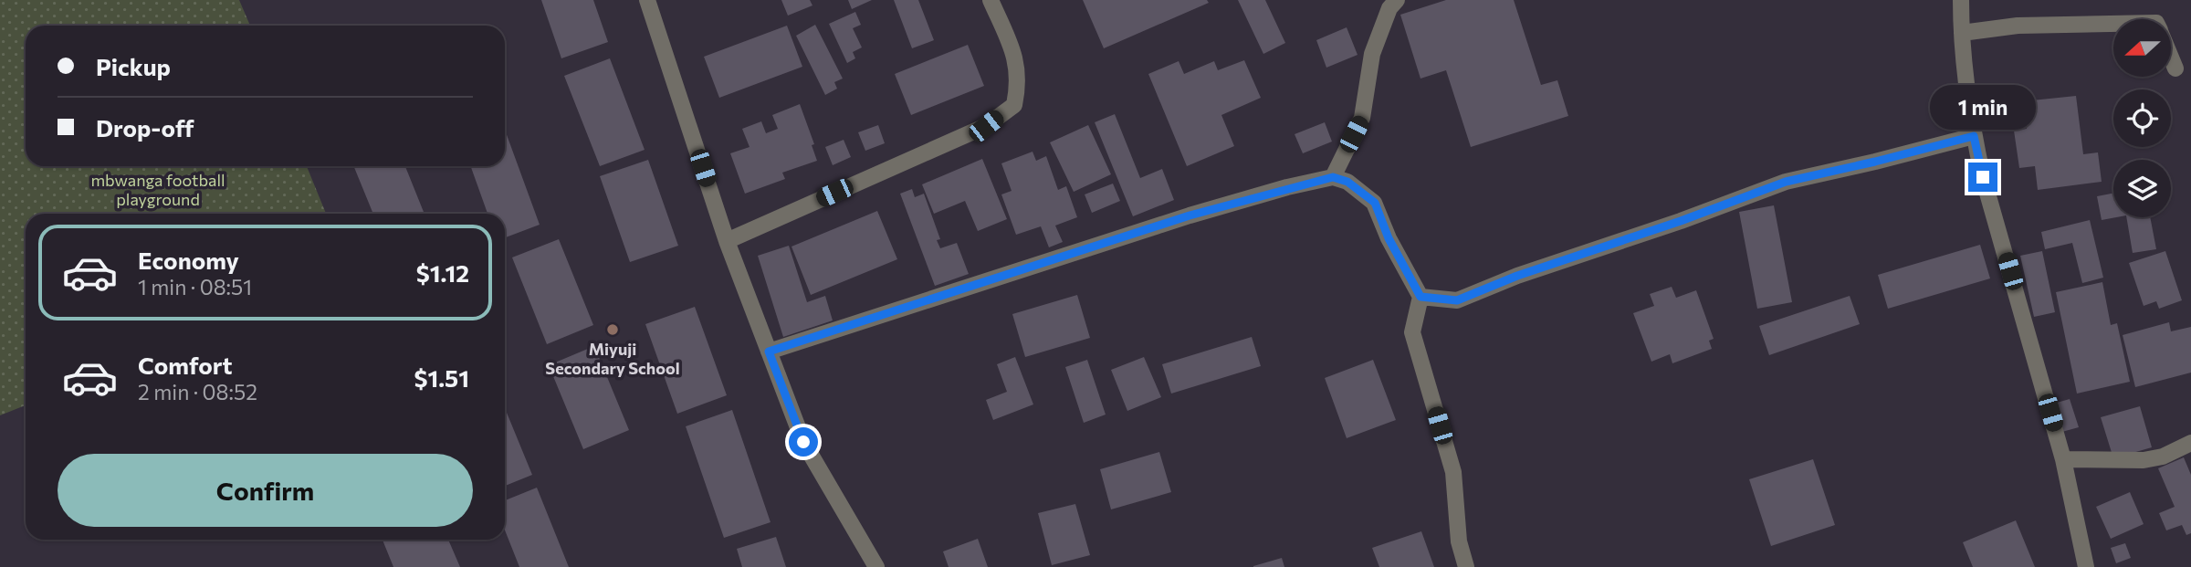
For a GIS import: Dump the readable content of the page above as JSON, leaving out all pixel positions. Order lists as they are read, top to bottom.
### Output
{
  "parks": ["mbwanga football playground"],
  "places": ["Miyuji Secondary School"],
  "north": "left",
  "page": {
    "banner": ["Pickup", "Drop-off"],
    "bubble": "1 min",
    "list": [
      {
        "name": "Economy",
        "note": "1 min · 08:51",
        "value": "$1.12"
      },
      {
        "name": "Comfort",
        "note": "2 min · 08:52",
        "value": "$1.51"
      }
    ],
    "buttons": "Confirm"
  }
}
